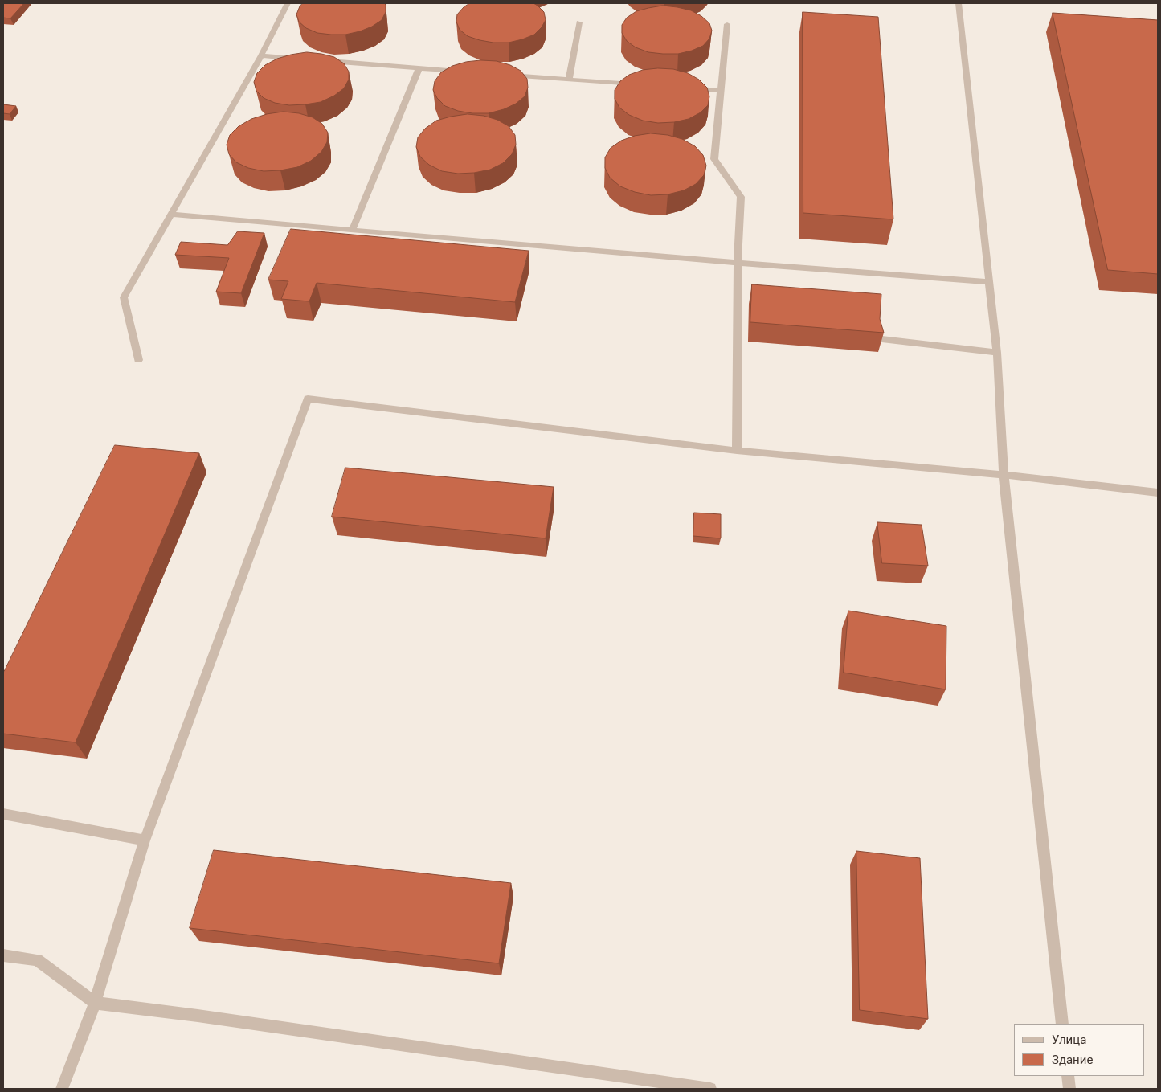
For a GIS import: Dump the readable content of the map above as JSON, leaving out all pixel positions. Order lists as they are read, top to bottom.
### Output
{
  "legend": ["Улица", "Здание"]
}
